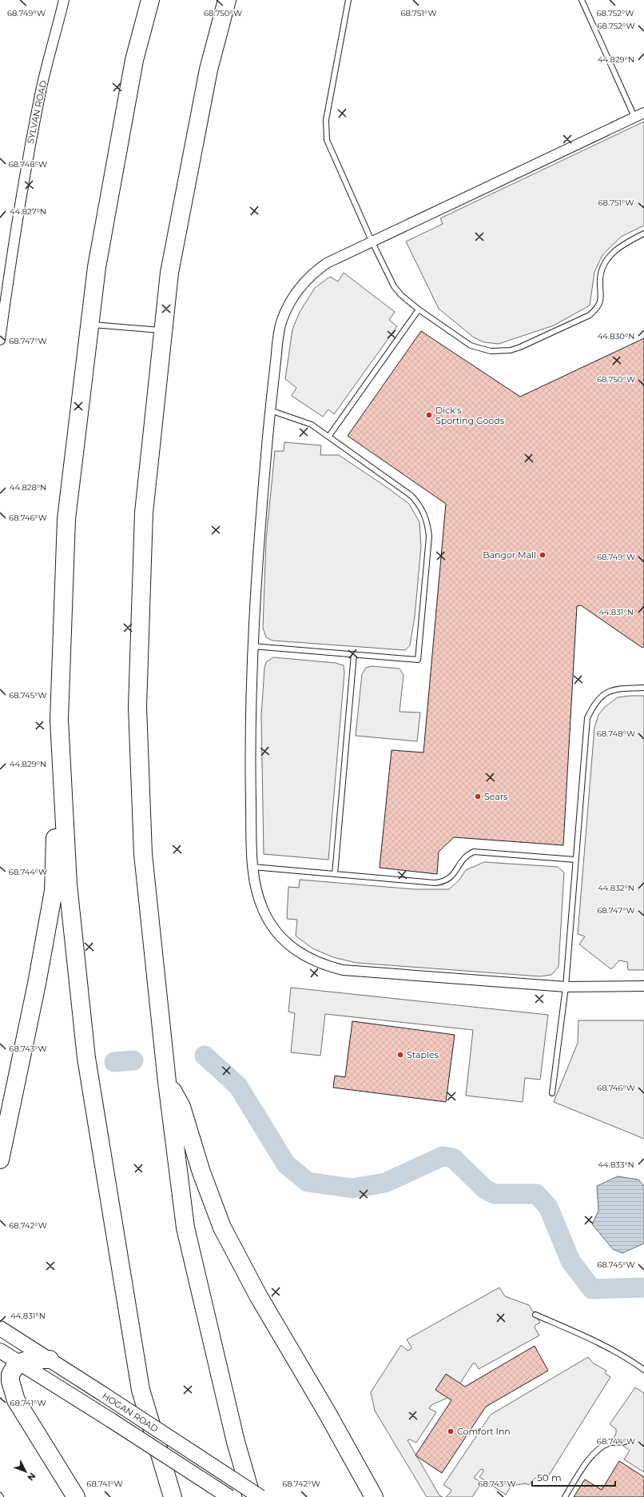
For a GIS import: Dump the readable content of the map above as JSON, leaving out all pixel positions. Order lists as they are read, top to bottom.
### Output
{
  "streets": {
    "main road": ["HOGAN ROAD"],
    "street": ["SYLVAN ROAD"]
  },
  "places": [
    "Dick's Sporting Goods",
    "Bangor Mall",
    "Sears",
    "Staples",
    "Comfort Inn"
  ],
  "scale_bar": "50 m",
  "north": "bottom right",
  "coordinates": [
    "68.749°W",
    "68.750°W",
    "68.751°W",
    "68.752°W",
    "44.829°N",
    "68.748°W",
    "44.827°N",
    "44.830°N",
    "68.747°W",
    "44.828°N",
    "68.746°W",
    "44.831°N",
    "68.745°W",
    "68.744°W",
    "44.832°N",
    "68.743°W",
    "44.833°N",
    "68.742°W",
    "68.741°W"
  ]
}
